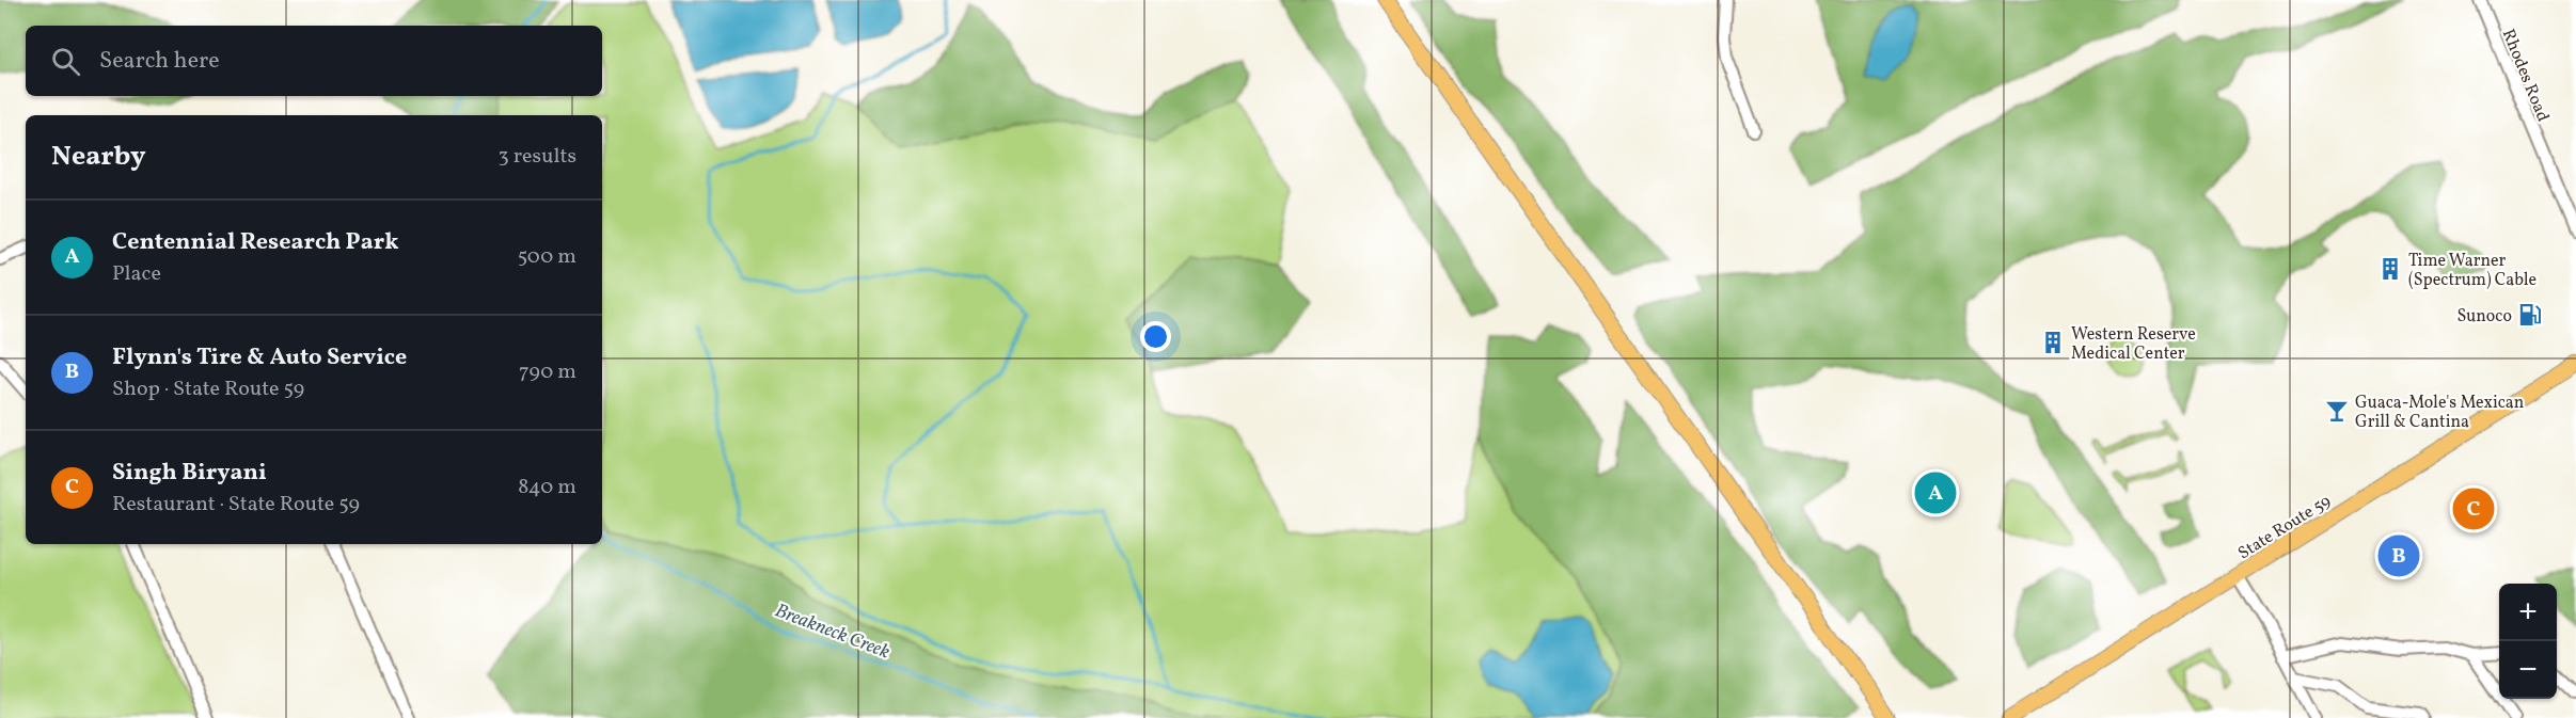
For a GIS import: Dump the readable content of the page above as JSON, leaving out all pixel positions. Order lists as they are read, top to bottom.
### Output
{
  "streets": {
    "main road": ["State Route 59"],
    "street": ["Rhodes Road"]
  },
  "water": ["Breakneck Creek"],
  "places": {
    "building": ["Time Warner (Spectrum) Cable", "Western Reserve Medical Center"],
    "fuel station": ["Sunoco"],
    "bar": ["Guaca-Mole's Mexican Grill & Cantina"]
  },
  "page": {
    "search": "Search here",
    "heading": ["Nearby", "3 results"],
    "list": [
      {
        "mark": "A",
        "name": "Centennial Research Park",
        "note": "Place",
        "value": "500 m"
      },
      {
        "mark": "B",
        "name": "Flynn's Tire & Auto Service",
        "note": "Shop · State Route 59",
        "value": "790 m"
      },
      {
        "mark": "C",
        "name": "Singh Biryani",
        "note": "Restaurant · State Route 59",
        "value": "840 m"
      }
    ],
    "pins": ["A", "C", "B"],
    "map_buttons": ["+", "−"]
  }
}
